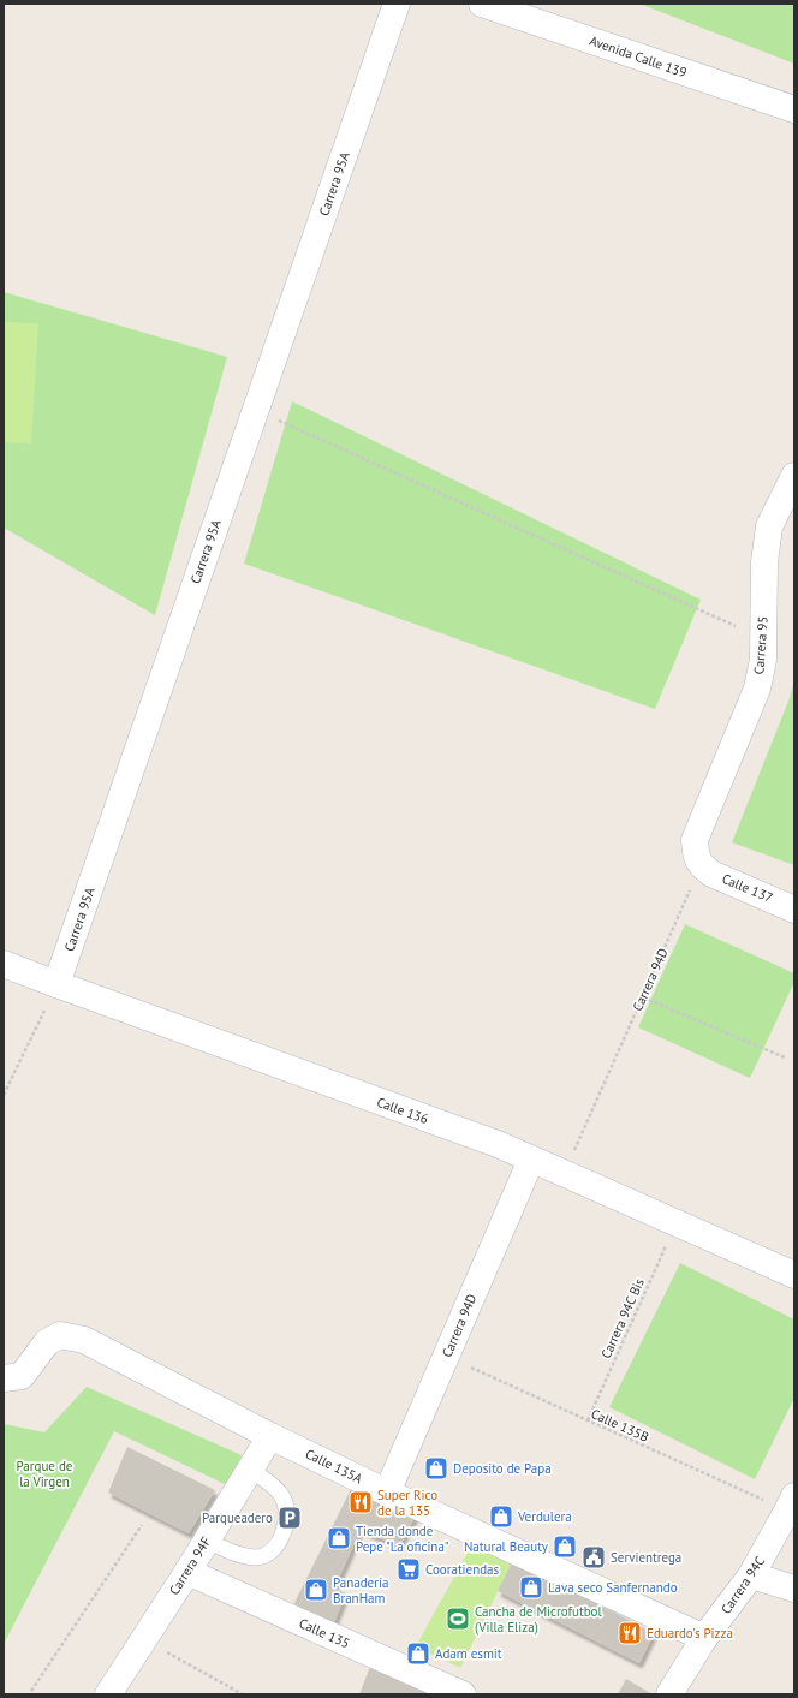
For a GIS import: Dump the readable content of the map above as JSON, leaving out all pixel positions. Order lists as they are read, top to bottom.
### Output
{
  "streets": {
    "street": [
      "Avenida Calle 139",
      "Carrera 95A",
      "Carrera 95",
      "Calle 137",
      "Carrera 94D",
      "Calle 136",
      "Calle 135A",
      "Carrera 94F",
      "Carrera 94C",
      "Calle 135"
    ],
    "path": ["Carrera 94C Bis", "Calle 135B"]
  },
  "crossings": [
    ["Carrera 95A", "Calle 136"],
    ["Carrera 95", "Calle 137"],
    ["Carrera 95", "Carrera 94D"],
    ["Calle 137", "Carrera 94D"],
    ["Carrera 94D", "Calle 136"],
    ["Carrera 94D", "Calle 135B"],
    ["Carrera 94D", "Calle 135A"],
    ["Calle 136", "Carrera 94C Bis"],
    ["Carrera 94C Bis", "Calle 135B"],
    ["Calle 135B", "Carrera 94C"],
    ["Calle 135A", "Carrera 94F"],
    ["Calle 135A", "Carrera 94C"],
    ["Carrera 94F", "Calle 135"]
  ],
  "parks": ["Parque de la Virgen"],
  "places": {
    "shop": [
      "Deposito de Papa",
      "Verdulera",
      "Tienda donde Pepe \"La oficina\"",
      "Natural Beauty",
      "Lava seco Sanfernando",
      "Panadería BranHam",
      "Adam esmit"
    ],
    "restaurant": ["Super Rico de la 135", "Eduardo's Pizza"],
    "parking": ["Parqueadero"],
    "public building": ["Servientrega"],
    "supermarket": ["Cooratiendas"],
    "sports": ["Cancha de Microfutbol (Villa Eliza)"]
  }
}
